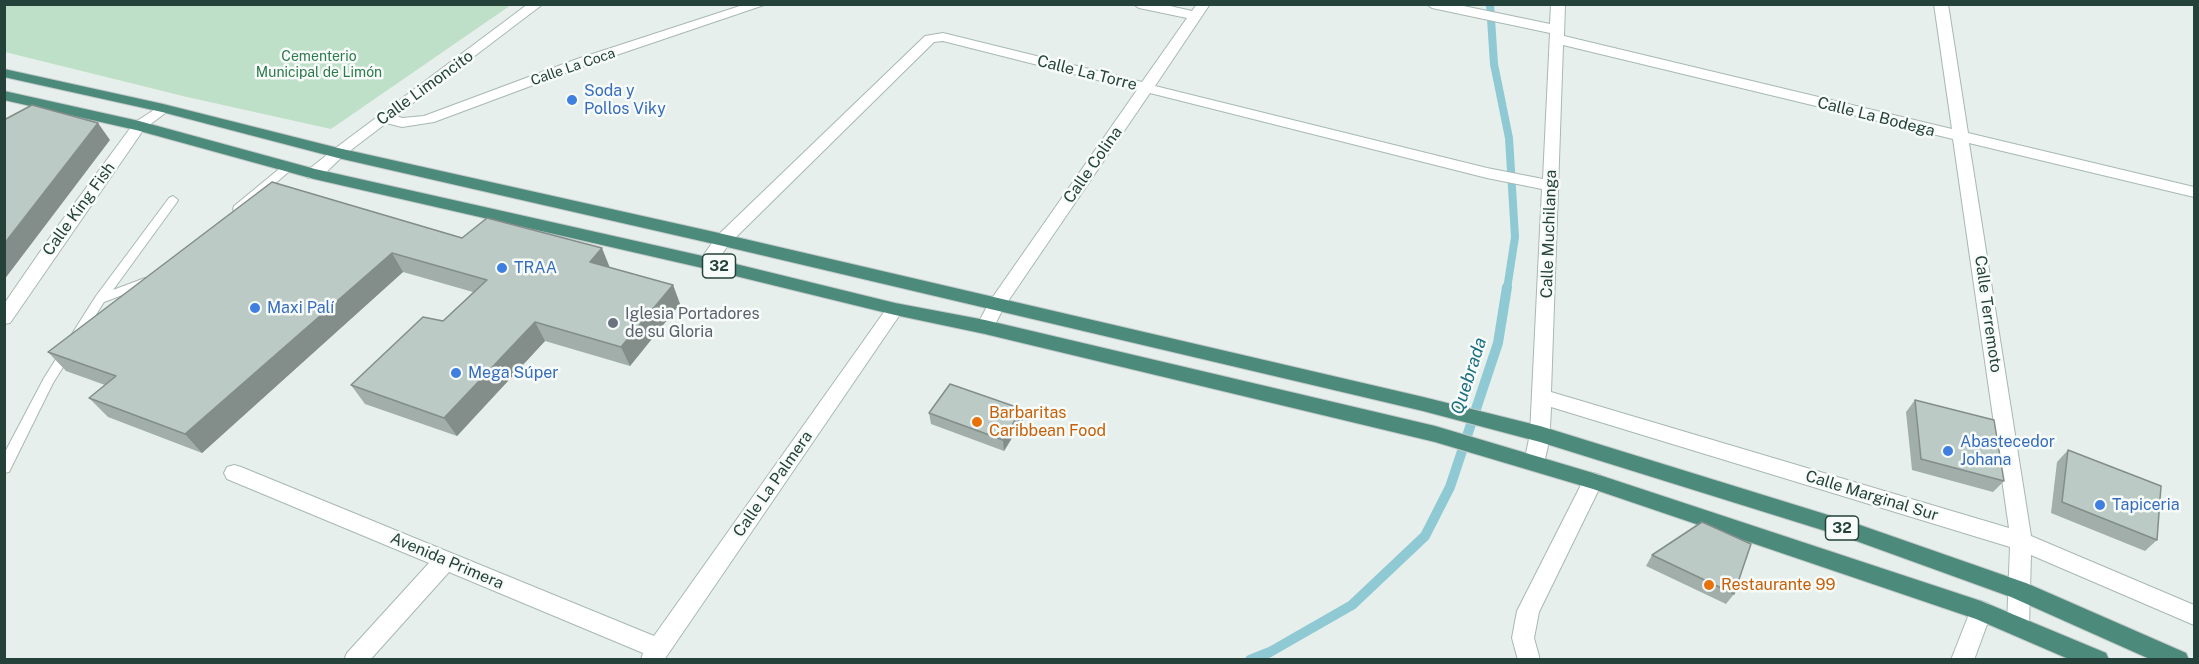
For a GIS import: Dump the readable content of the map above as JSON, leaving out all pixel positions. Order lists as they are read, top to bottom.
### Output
{
  "streets": {
    "highway": ["32"],
    "street": [
      "Calle La Coca",
      "Calle La Torre",
      "Calle Limoncito",
      "Calle La Bodega",
      "Calle Colina",
      "Calle King Fish",
      "Calle Muchilanga",
      "Calle Terremoto",
      "Calle La Palmera",
      "Calle Marginal Sur",
      "Avenida Primera"
    ]
  },
  "crossings": [
    ["Calle La Coca", "Calle Limoncito"],
    ["Calle La Torre", "Calle Colina"],
    ["Calle La Torre", "Calle Muchilanga"],
    ["Calle La Torre", "32"],
    ["Calle Limoncito", "32"],
    ["Calle La Bodega", "Calle Muchilanga"],
    ["Calle La Bodega", "Calle Terremoto"],
    ["Calle Colina", "32"],
    ["Calle King Fish", "32"],
    ["Calle Muchilanga", "32"],
    ["Calle Muchilanga", "Calle Marginal Sur"],
    ["32", "Calle Terremoto"],
    ["32", "Calle La Palmera"],
    ["Calle Terremoto", "Calle Marginal Sur"],
    ["Calle La Palmera", "Avenida Primera"]
  ],
  "water": ["Quebrada"],
  "parks": ["Cementerio Municipal de Limón"],
  "places": [
    "Soda y Pollos Viky",
    "TRAA",
    "Maxi Palí",
    "Iglesia Portadores de su Gloria",
    "Mega Súper",
    "Barbaritas Caribbean Food",
    "Abastecedor Johana",
    "Tapiceria",
    "Restaurante 99"
  ]
}
